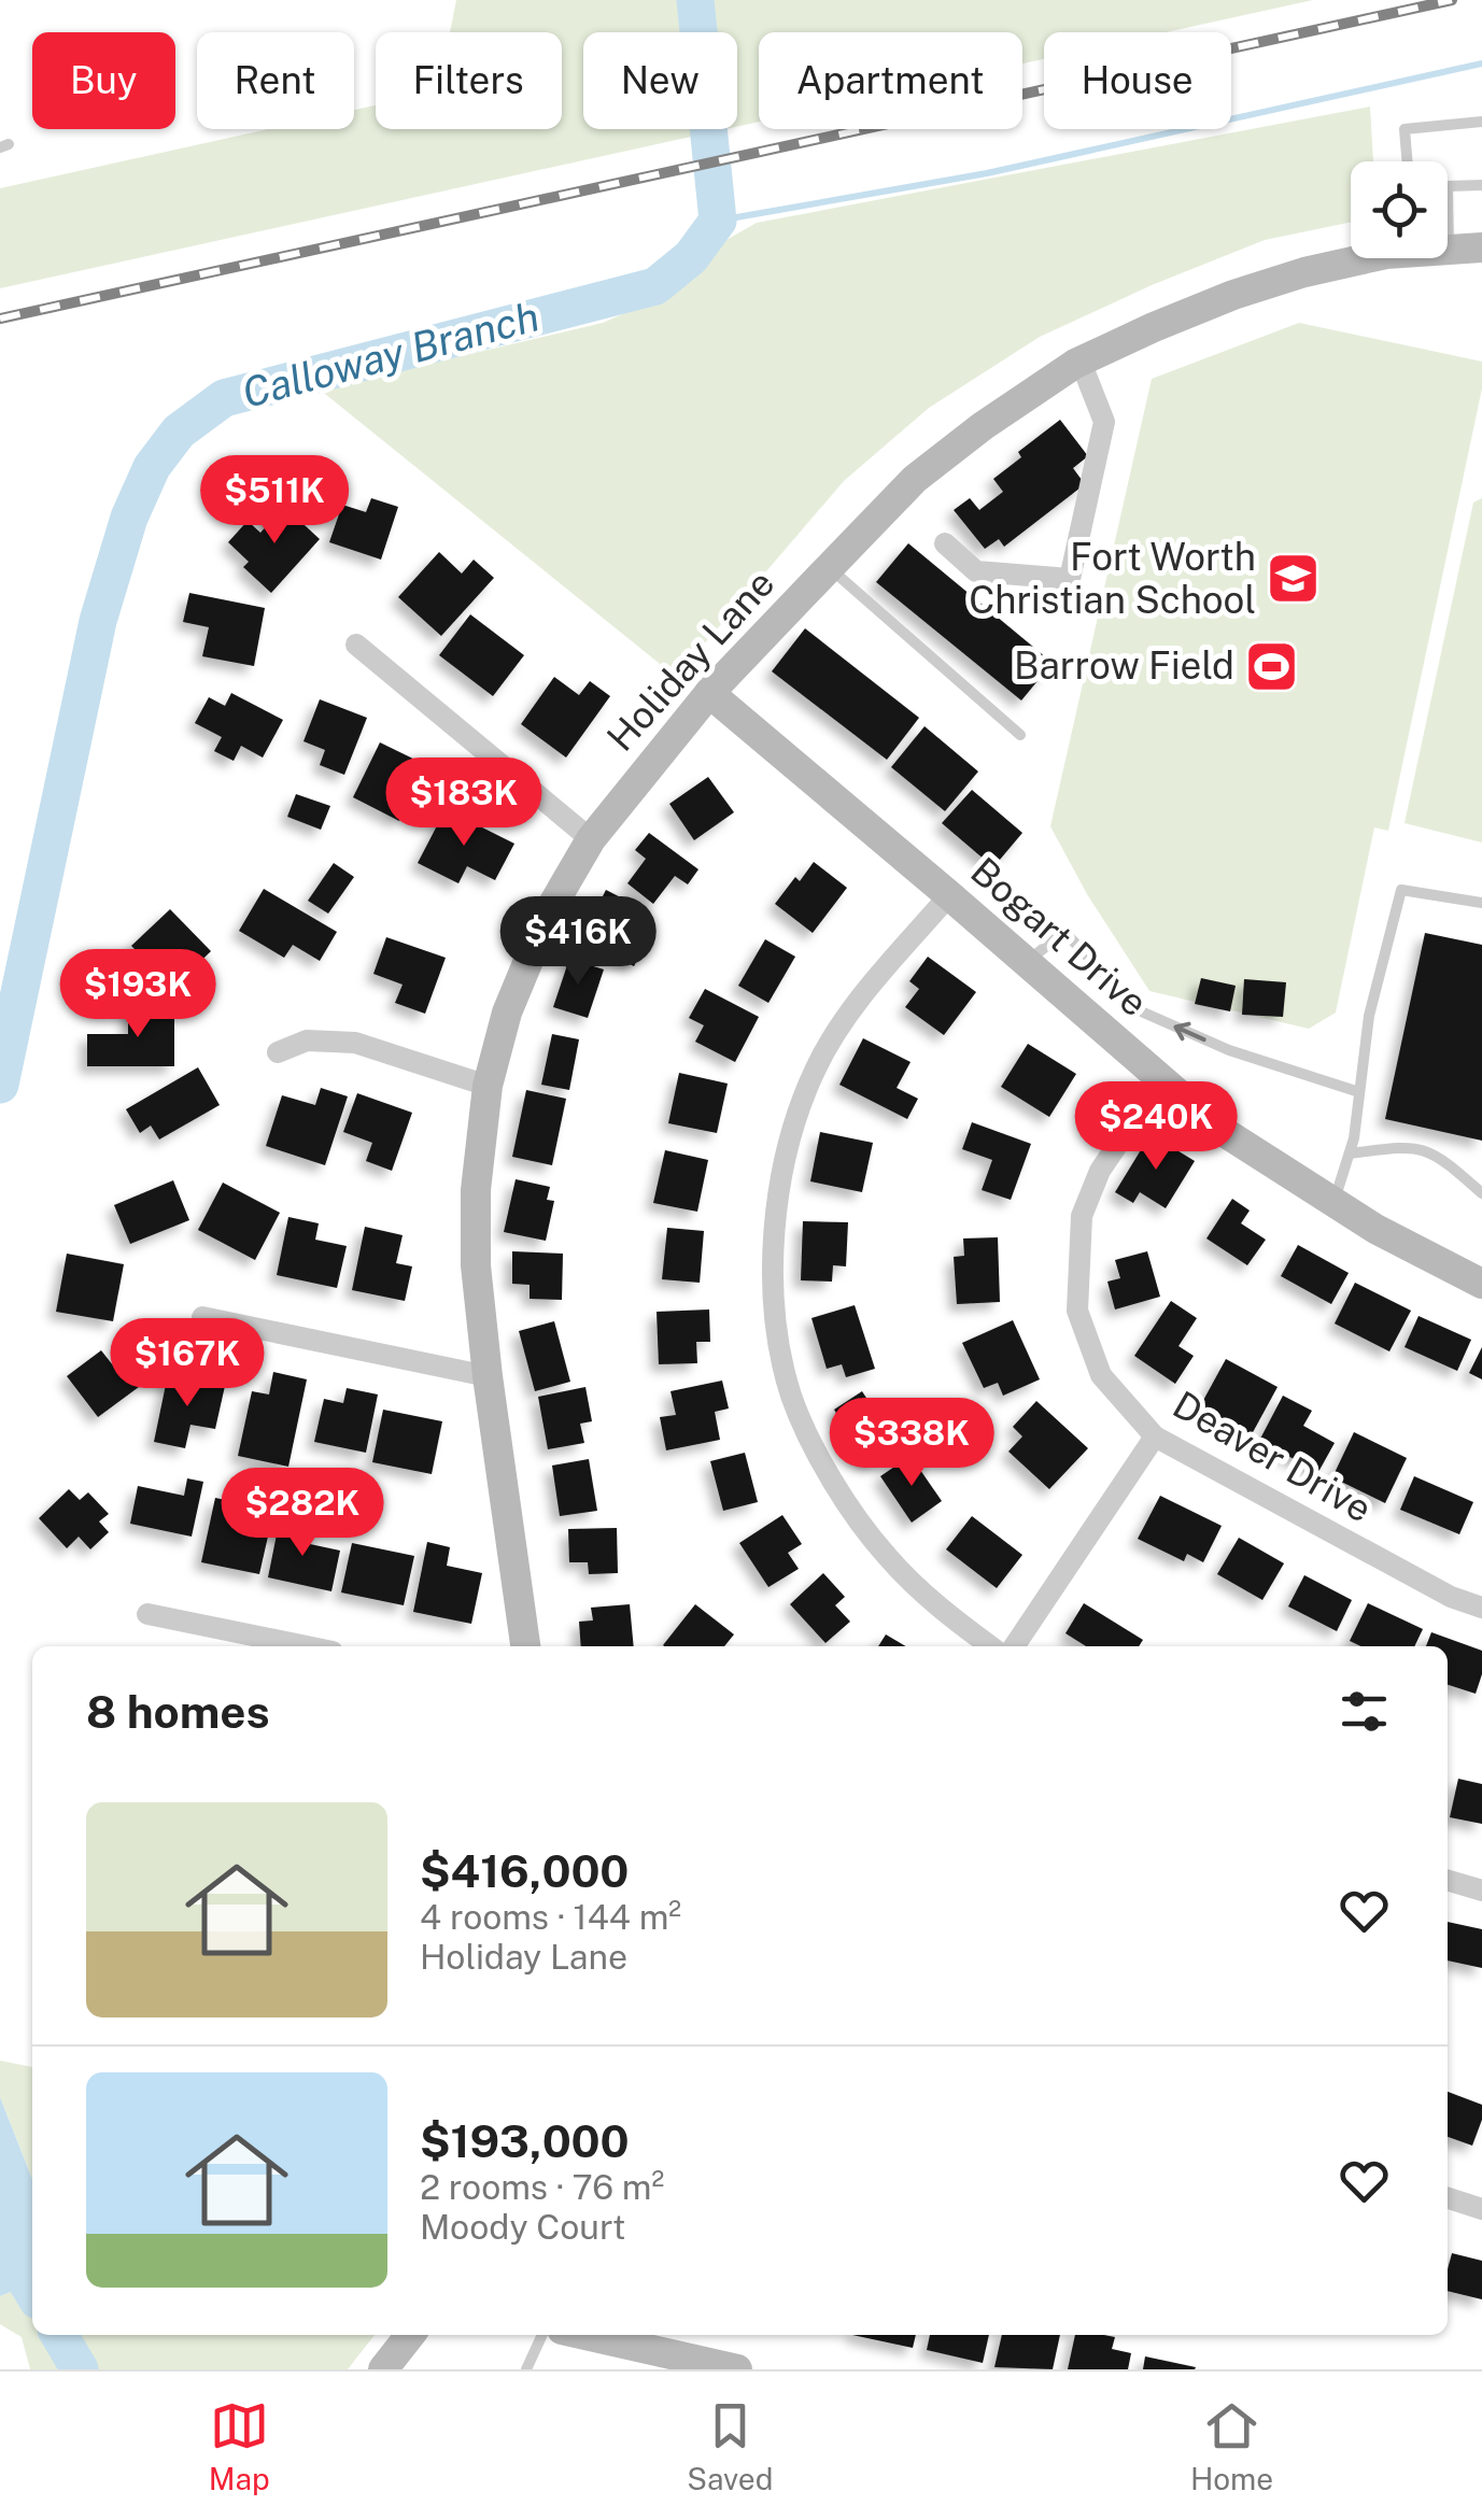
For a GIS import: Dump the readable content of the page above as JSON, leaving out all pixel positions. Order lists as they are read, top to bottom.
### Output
{
  "streets": {
    "street": ["Holiday Lane", "Bogart Drive", "Deaver Drive"]
  },
  "crossings": [
    ["Holiday Lane", "Bogart Drive"],
    ["Bogart Drive", "Deaver Drive"]
  ],
  "water": ["Calloway Branch"],
  "places": {
    "school or university": ["Fort Worth Christian School"],
    "sports": ["Barrow Field"]
  },
  "page": {
    "chip": [
      "Buy",
      "Rent",
      "Filters",
      "New",
      "Apartment",
      "House"
    ],
    "price": [
      "$511K",
      "$183K",
      "$416K",
      "$193K",
      "$240K",
      "$167K",
      "$338K",
      "$282K"
    ],
    "heading": "8 homes",
    "list": [
      {
        "name": "$416,000",
        "note": "4 rooms · 144 m² · Holiday Lane"
      },
      {
        "name": "$193,000",
        "note": "2 rooms · 76 m² · Moody Court"
      }
    ],
    "tabs": ["Map", "Saved", "Home"]
  }
}
